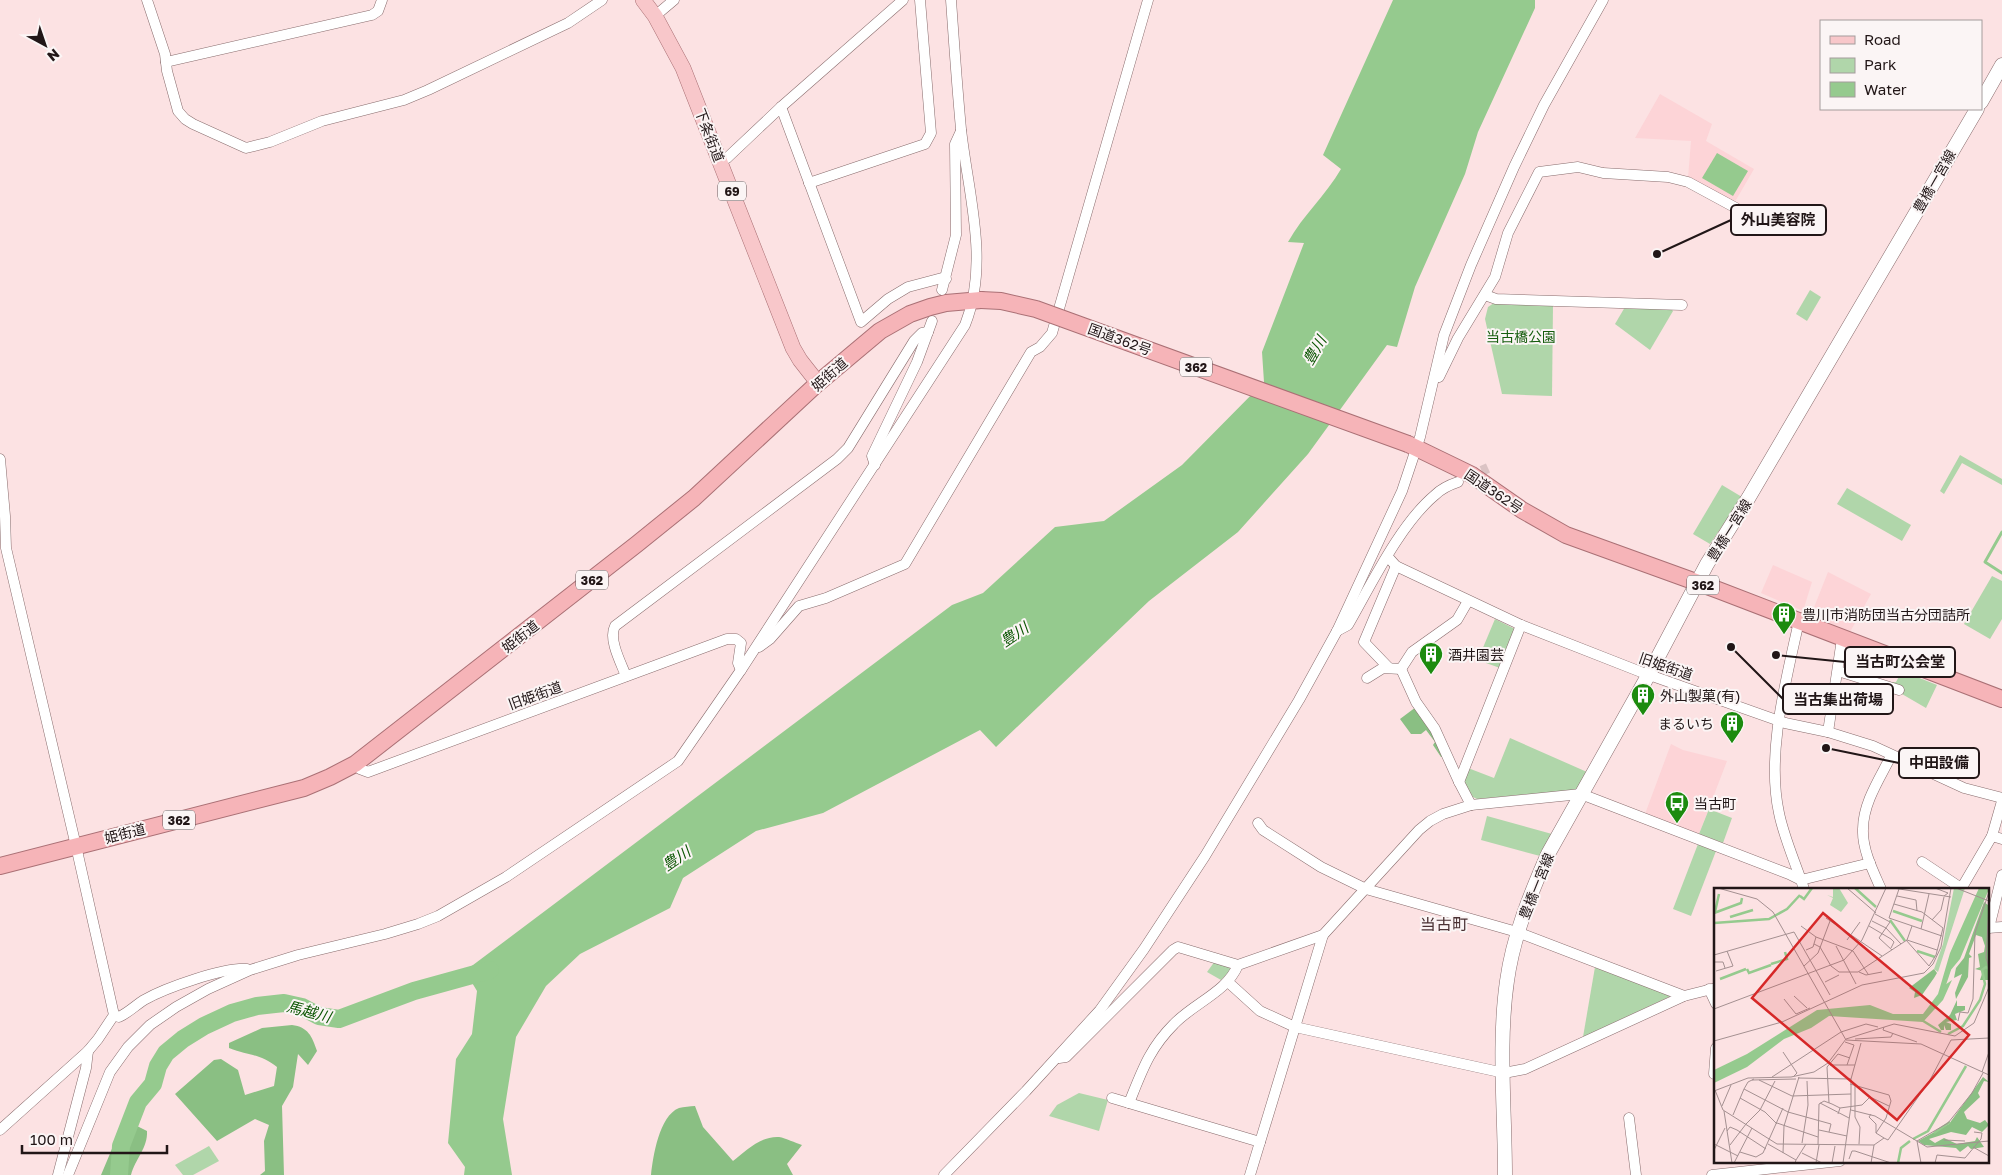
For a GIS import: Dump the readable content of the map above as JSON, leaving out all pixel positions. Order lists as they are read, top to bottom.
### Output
{
  "streets": {
    "highway": ["国道362号", "362", "姫街道"],
    "main road": ["下条街道", "豊橋一宮線", "69"],
    "street": ["旧姫街道"]
  },
  "crossings": [
    ["下条街道", "姫街道"],
    ["豊橋一宮線", "国道362号"],
    ["豊橋一宮線", "旧姫街道"],
    ["国道362号", "姫街道"],
    ["姫街道", "旧姫街道"]
  ],
  "districts": ["当古町"],
  "water": ["豊川", "馬越川"],
  "parks": ["当古橋公園"],
  "places": {
    "other": [
      "外山美容院",
      "当古集出荷場",
      "当古町公会堂",
      "中田設備"
    ],
    "building": [
      "豊川市消防団当古分団詰所",
      "酒井園芸",
      "外山製菓(有)",
      "まるいち"
    ],
    "bus stop": ["当古町"]
  },
  "legend": ["Road", "Park", "Water"],
  "scale_bar": "100 m",
  "north": "bottom right"
}
